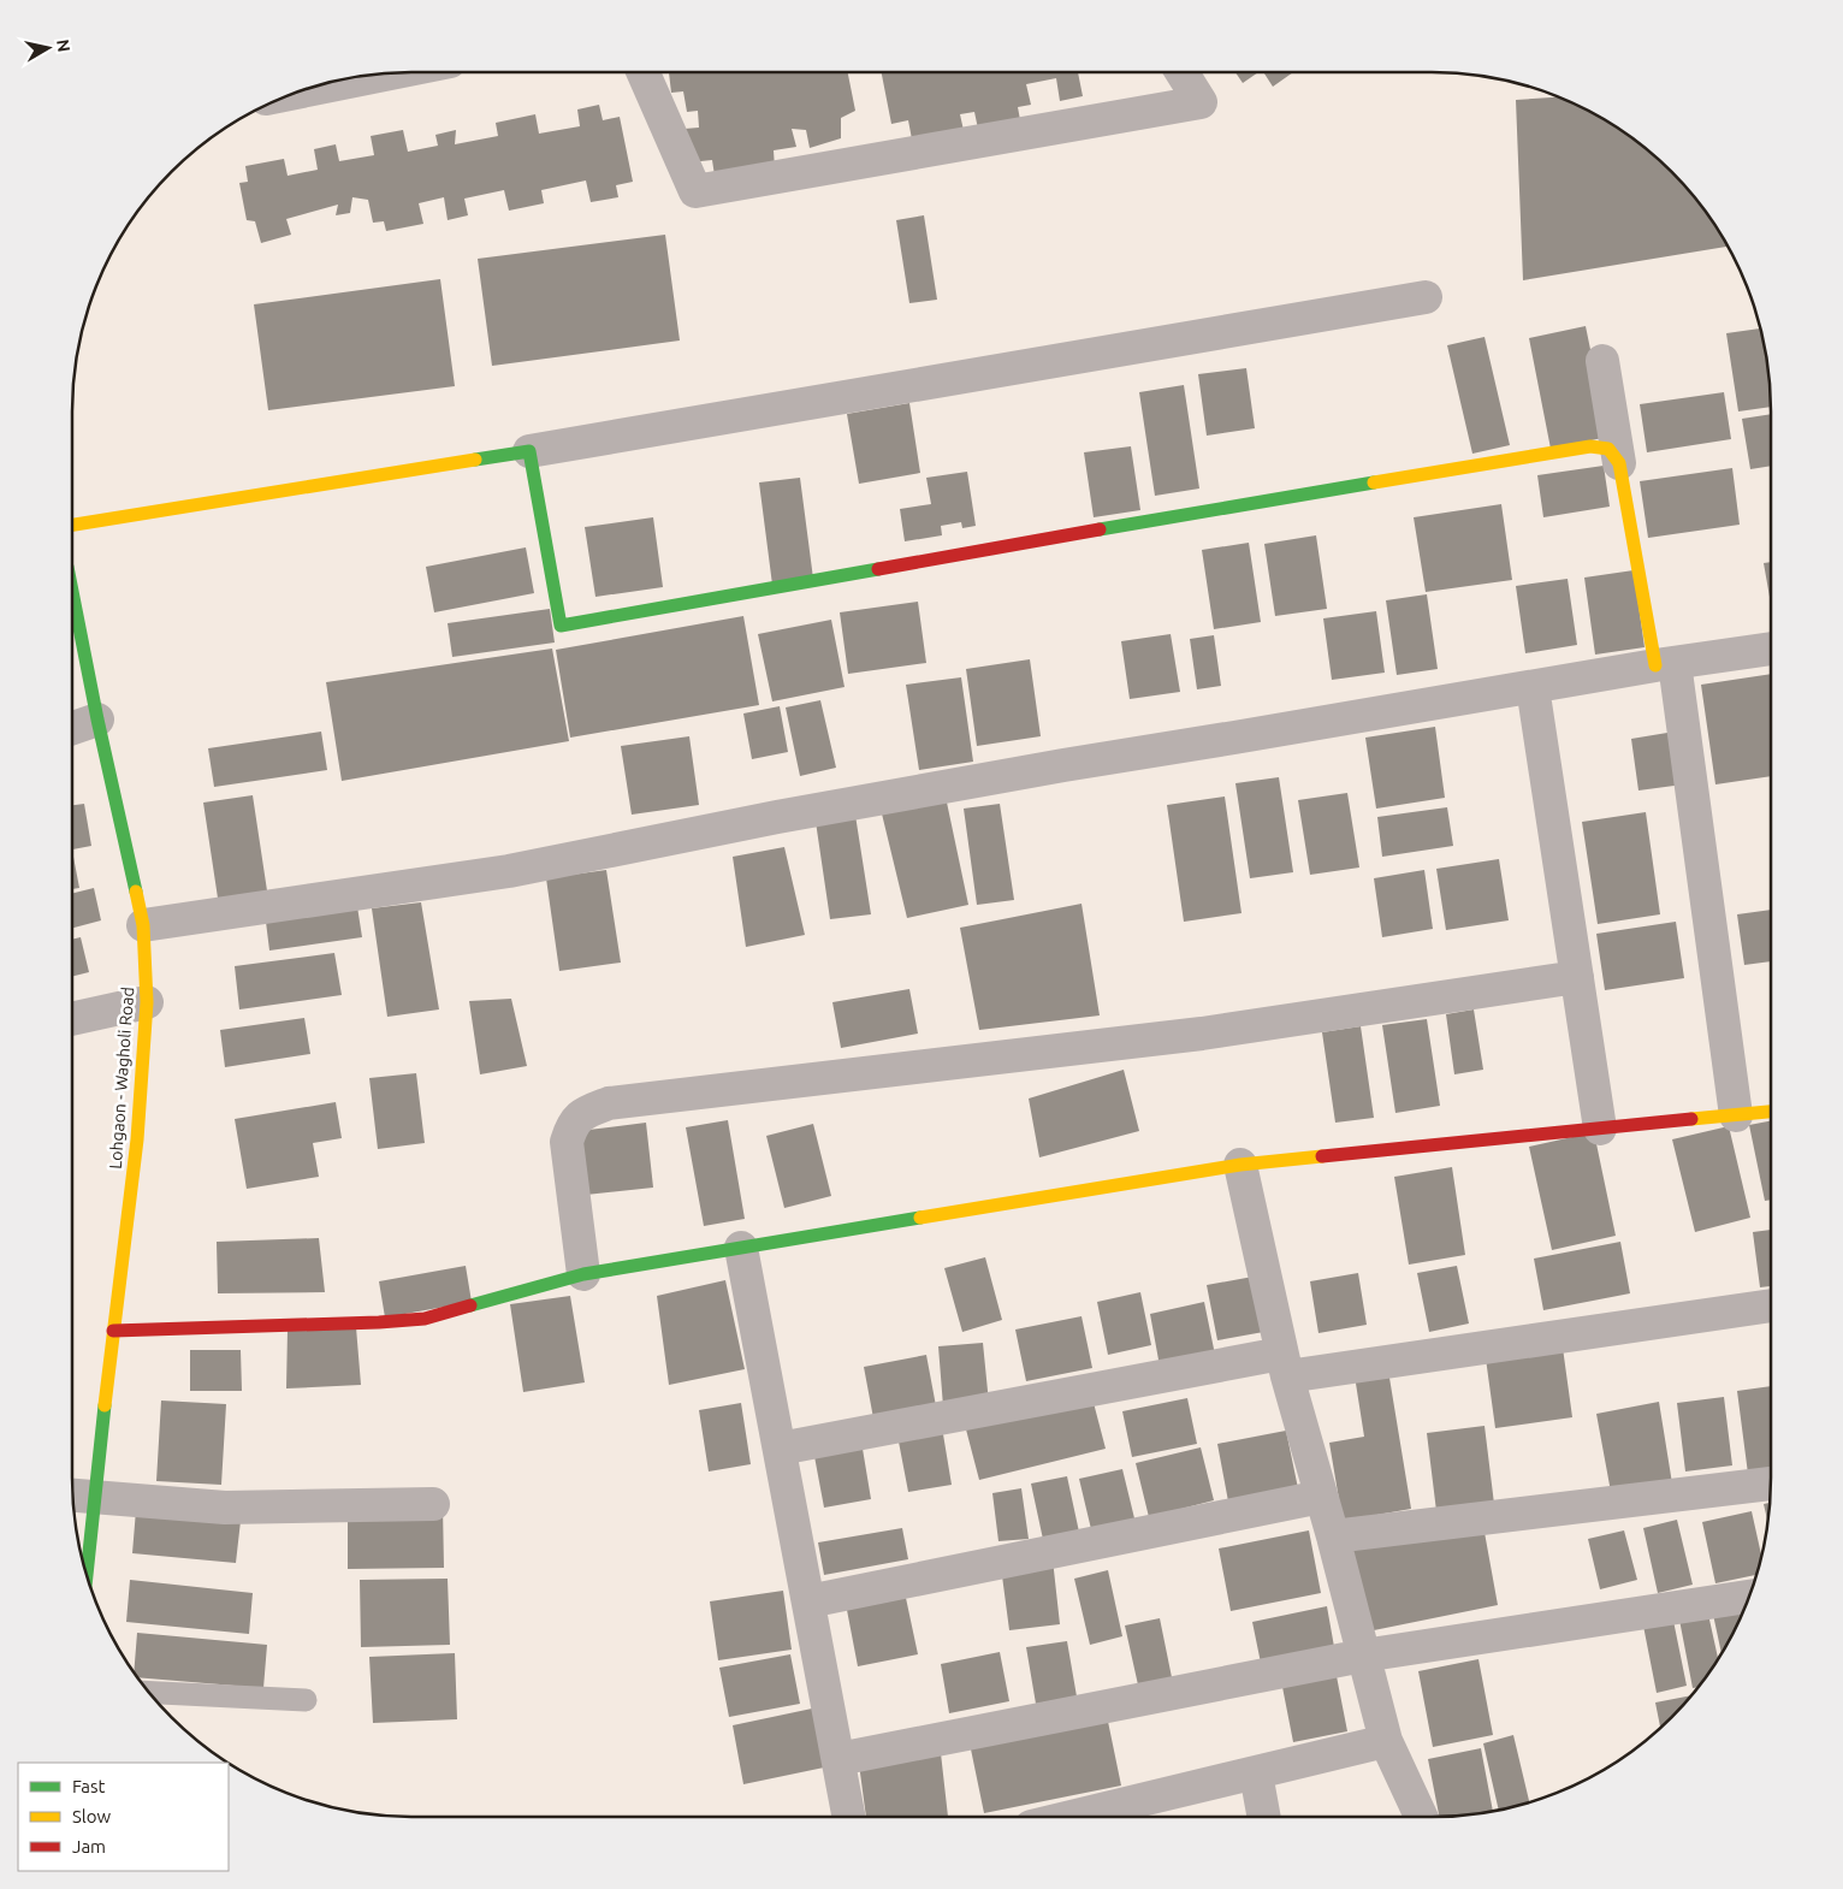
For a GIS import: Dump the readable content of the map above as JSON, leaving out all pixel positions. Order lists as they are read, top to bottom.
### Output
{
  "streets": {
    "street": ["Lohgaon - Wagholi Road"]
  },
  "legend": ["Fast", "Slow", "Jam"],
  "north": "right"
}
